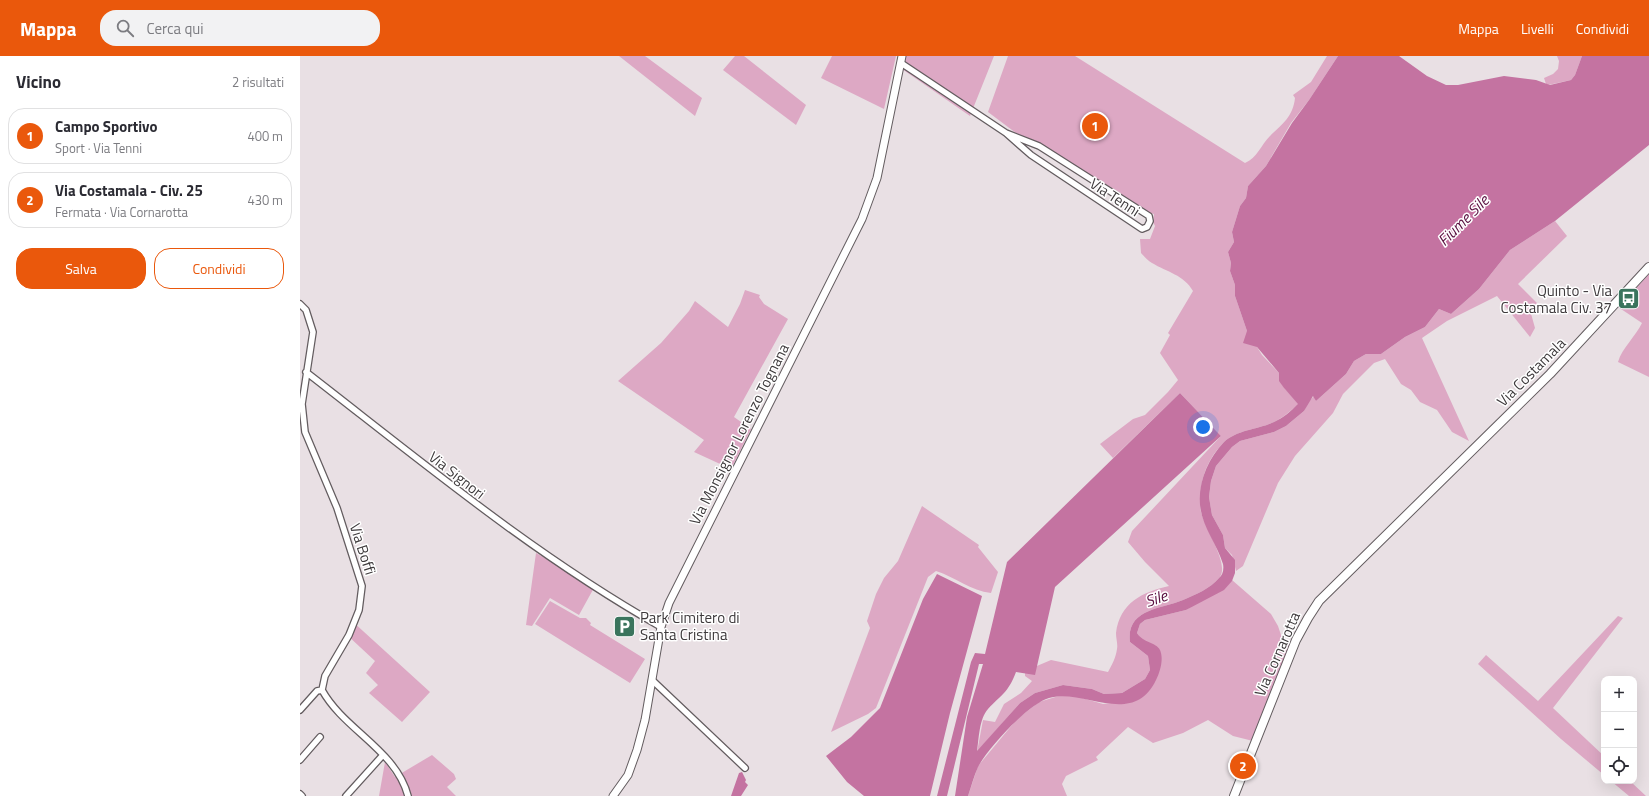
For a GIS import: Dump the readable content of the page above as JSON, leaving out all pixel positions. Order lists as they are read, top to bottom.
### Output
{
  "streets": {
    "main road": ["Via Costamala", "Via Cornarotta"],
    "street": [
      "Via Tenni",
      "Via Monsignor Lorenzo Tognana",
      "Via Signori",
      "Via Boffi"
    ]
  },
  "crossings": [
    ["Via Tenni", "Via Monsignor Lorenzo Tognana"],
    ["Via Costamala", "Via Cornarotta"],
    ["Via Monsignor Lorenzo Tognana", "Via Signori"],
    ["Via Signori", "Via Boffi"]
  ],
  "water": ["Fiume Sile", "Sile"],
  "places": {
    "bus stop": ["Quinto - Via Costamala Civ. 37"],
    "parking": ["Park Cimitero di Santa Cristina"]
  },
  "page": {
    "header": "Mappa",
    "search": "Cerca qui",
    "nav": ["Mappa", "Livelli", "Condividi"],
    "heading": ["Vicino", "2 risultati"],
    "list": [
      {
        "mark": "1",
        "name": "Campo Sportivo",
        "note": "Sport · Via Tenni",
        "value": "400 m"
      },
      {
        "mark": "2",
        "name": "Via Costamala - Civ. 25",
        "note": "Fermata · Via Cornarotta",
        "value": "430 m"
      }
    ],
    "pins": ["1", "2"],
    "buttons": ["Salva", "Condividi"],
    "map_buttons": ["+", "−"]
  }
}
